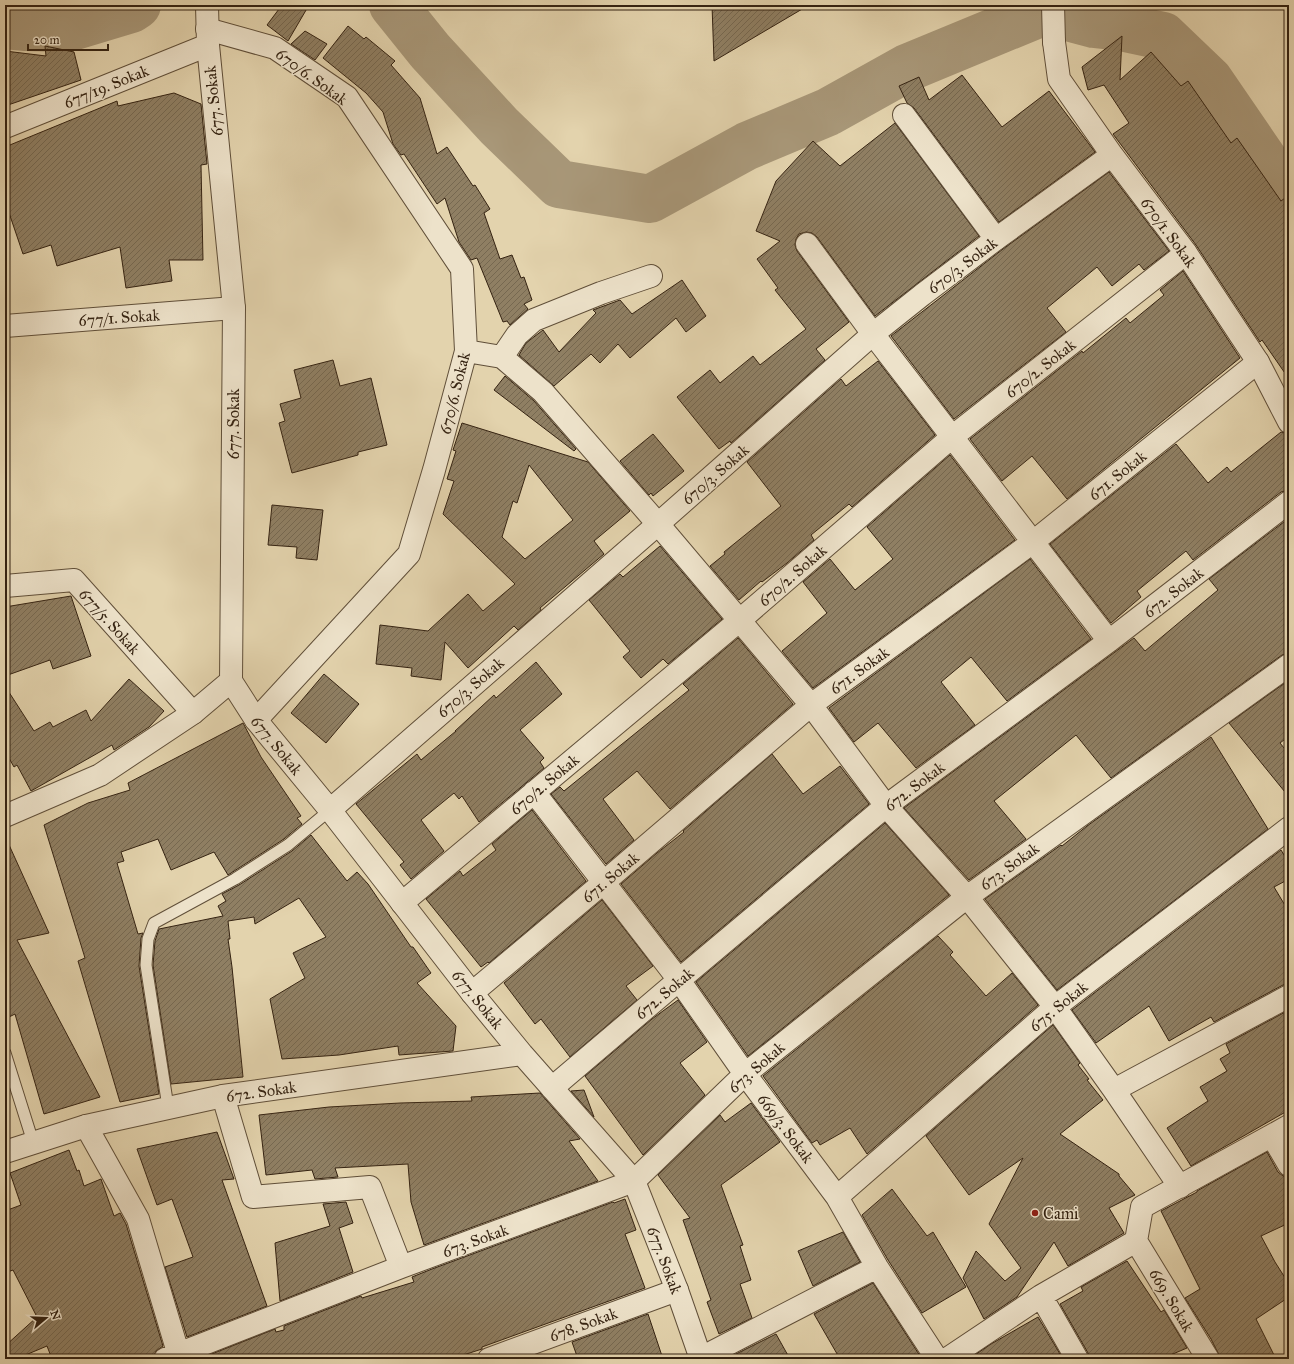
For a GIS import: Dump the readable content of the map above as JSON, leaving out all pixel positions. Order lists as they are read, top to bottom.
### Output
{
  "streets": {
    "street": [
      "670/6. Sokak",
      "677/19. Sokak",
      "677. Sokak",
      "670/1. Sokak",
      "670/3. Sokak",
      "677/1. Sokak",
      "670/2. Sokak",
      "671. Sokak",
      "672. Sokak",
      "677/5. Sokak",
      "673. Sokak",
      "675. Sokak",
      "669/3. Sokak",
      "669. Sokak",
      "678. Sokak"
    ]
  },
  "crossings": [
    ["670/6. Sokak", "677/19. Sokak"],
    ["670/6. Sokak", "677. Sokak"],
    ["677/19. Sokak", "677. Sokak"],
    ["677. Sokak", "670/3. Sokak"],
    ["677. Sokak", "677/1. Sokak"],
    ["677. Sokak", "670/2. Sokak"],
    ["677. Sokak", "671. Sokak"],
    ["677. Sokak", "672. Sokak"],
    ["677. Sokak", "673. Sokak"],
    ["677. Sokak", "678. Sokak"],
    ["670/1. Sokak", "670/3. Sokak"],
    ["670/1. Sokak", "670/2. Sokak"],
    ["670/1. Sokak", "671. Sokak"],
    ["670/2. Sokak", "669/3. Sokak"],
    ["671. Sokak", "669/3. Sokak"],
    ["672. Sokak", "669/3. Sokak"],
    ["673. Sokak", "669/3. Sokak"],
    ["675. Sokak", "669/3. Sokak"]
  ],
  "places": ["Cami"],
  "scale_bar": "20 m",
  "north": "right"
}
